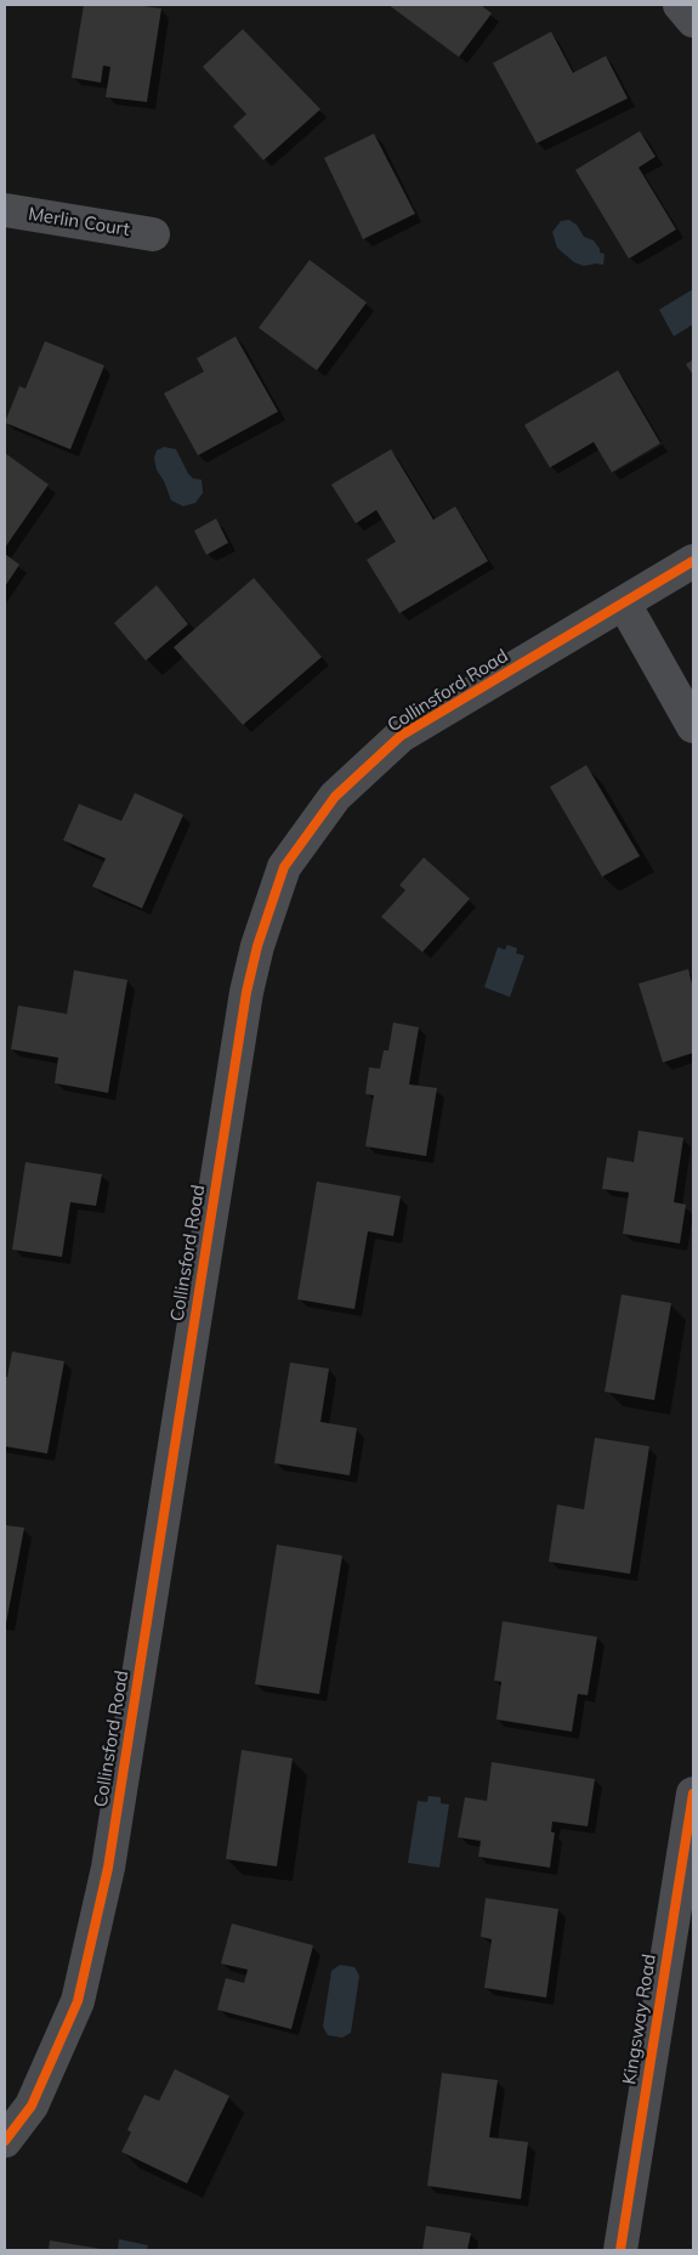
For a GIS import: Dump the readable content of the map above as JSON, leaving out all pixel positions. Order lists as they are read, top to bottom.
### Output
{
  "streets": {
    "street": ["Merlin Court", "Collinsford Road", "Kingsway Road"]
  }
}
